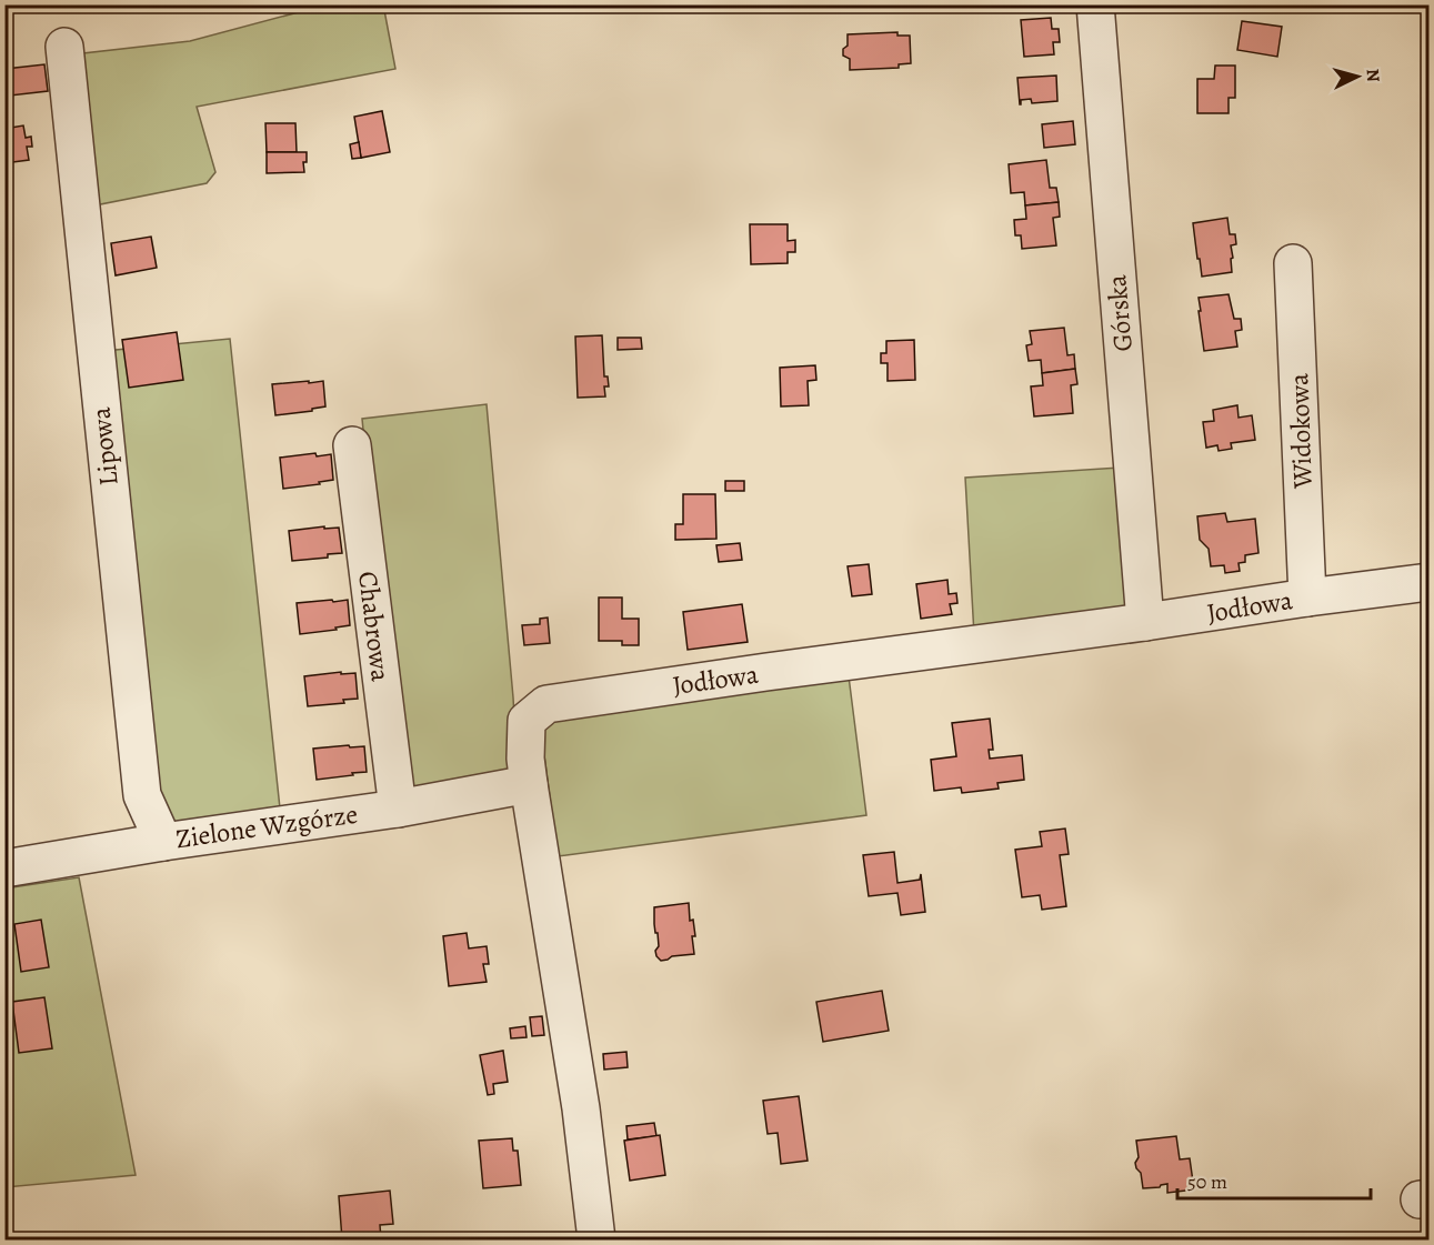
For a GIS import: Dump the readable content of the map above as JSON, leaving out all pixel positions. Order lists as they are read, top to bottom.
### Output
{
  "streets": {
    "street": [
      "Górska",
      "Widokowa",
      "Lipowa",
      "Jodłowa",
      "Chabrowa",
      "Zielone Wzgórze"
    ]
  },
  "crossings": [
    ["Górska", "Jodłowa"],
    ["Widokowa", "Jodłowa"],
    ["Lipowa", "Zielone Wzgórze"],
    ["Jodłowa", "Zielone Wzgórze"],
    ["Chabrowa", "Zielone Wzgórze"]
  ],
  "scale_bar": "50 m",
  "north": "right"
}
